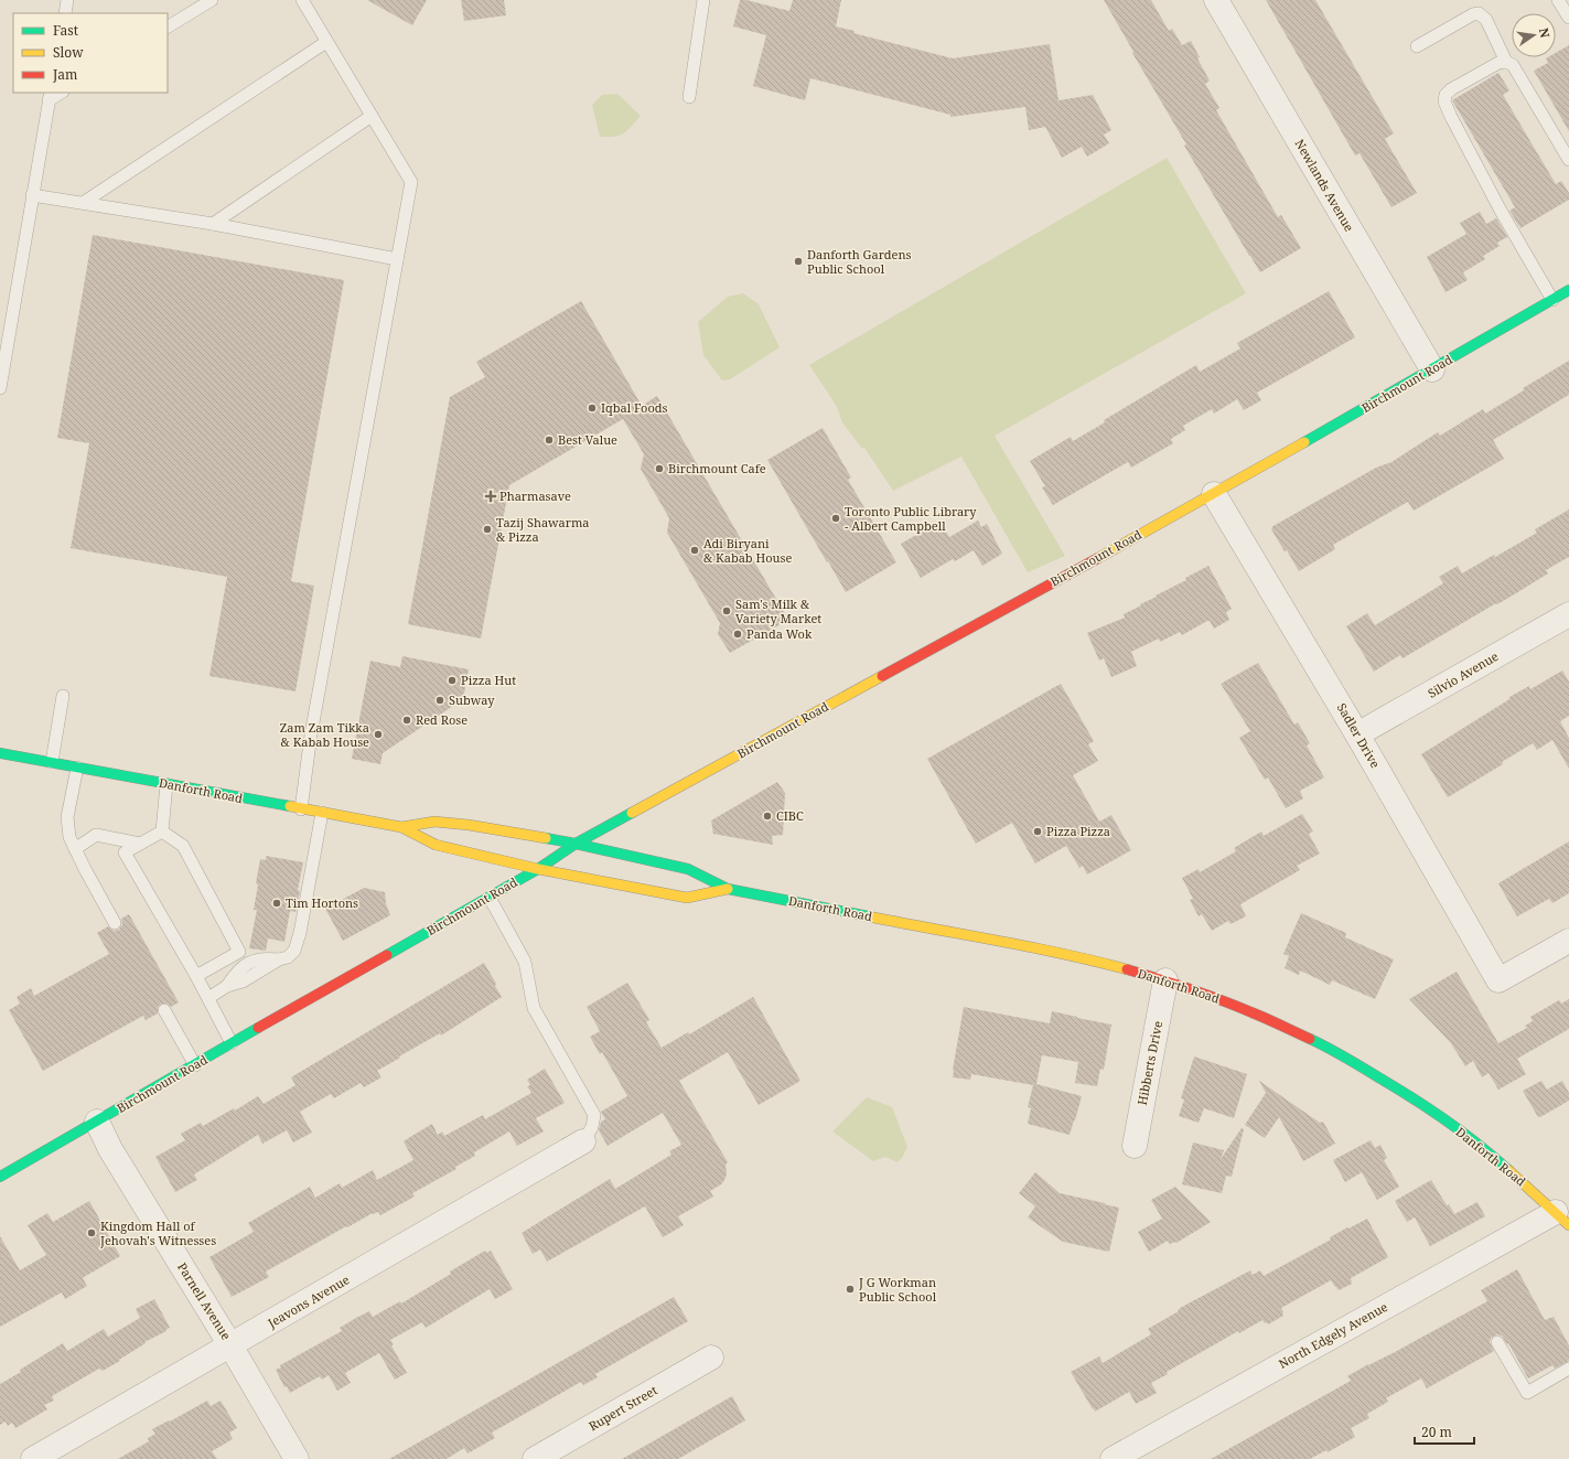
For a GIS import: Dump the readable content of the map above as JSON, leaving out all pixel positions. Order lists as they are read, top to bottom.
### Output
{
  "streets": {
    "main road": ["Birchmount Road", "Danforth Road"],
    "street": [
      "Newlands Avenue",
      "Silvio Avenue",
      "Sadler Drive",
      "Hibberts Drive",
      "Parnell Avenue",
      "Jeavons Avenue",
      "North Edgely Avenue",
      "Rupert Street"
    ]
  },
  "crossings": [
    ["Newlands Avenue", "Birchmount Road"],
    ["Birchmount Road", "Sadler Drive"],
    ["Birchmount Road", "Danforth Road"],
    ["Birchmount Road", "Parnell Avenue"],
    ["Silvio Avenue", "Sadler Drive"],
    ["Danforth Road", "Hibberts Drive"],
    ["Danforth Road", "North Edgely Avenue"],
    ["Parnell Avenue", "Jeavons Avenue"]
  ],
  "places": {
    "other": [
      "Danforth Gardens Public School",
      "Iqbal Foods",
      "Best Value",
      "Birchmount Cafe",
      "Toronto Public Library - Albert Campbell",
      "Tazij Shawarma & Pizza",
      "Adi Biryani & Kabab House",
      "Sam's Milk & Variety Market",
      "Panda Wok",
      "Pizza Hut",
      "Subway",
      "Red Rose",
      "Zam Zam Tikka & Kabab House",
      "CIBC",
      "Pizza Pizza",
      "Tim Hortons",
      "Kingdom Hall of Jehovah's Witnesses",
      "J G Workman Public School"
    ],
    "health": ["Pharmasave"]
  },
  "legend": ["Fast", "Slow", "Jam"],
  "scale_bar": "20 m",
  "north": "right"
}
